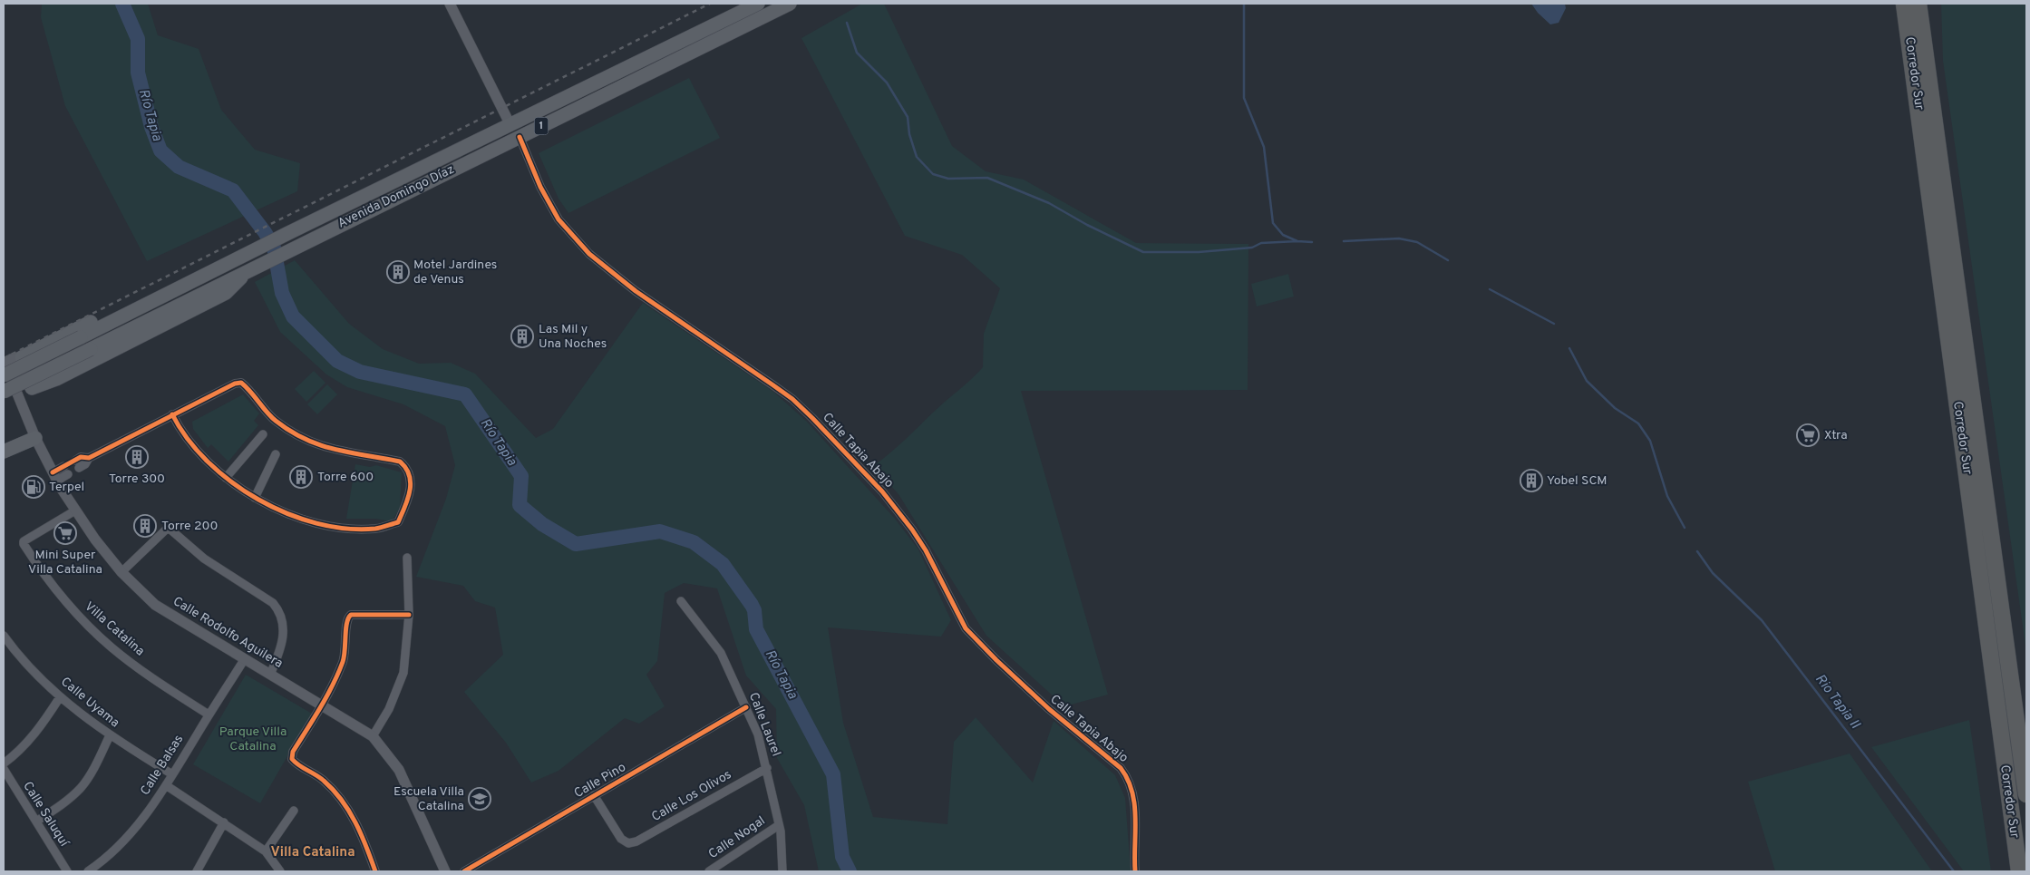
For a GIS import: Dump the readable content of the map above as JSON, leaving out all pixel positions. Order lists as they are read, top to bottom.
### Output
{
  "streets": {
    "highway": ["Corredor Sur"],
    "main road": ["1", "Avenida Domingo Díaz"],
    "street": [
      "Calle Tapia Abajo",
      "Villa Catalina",
      "Calle Rodolfo Aguilera",
      "Calle Uyama",
      "Calle Laurel",
      "Calle Balsas",
      "Calle Pino",
      "Calle Los Olivos",
      "Calle Saluquí",
      "Calle Nogal"
    ]
  },
  "crossings": [
    ["Avenida Domingo Díaz", "Calle Tapia Abajo"],
    ["Avenida Domingo Díaz", "Calle Rodolfo Aguilera"],
    ["Villa Catalina", "Calle Rodolfo Aguilera"],
    ["Villa Catalina", "Calle Balsas"],
    ["Calle Rodolfo Aguilera", "Calle Balsas"],
    ["Calle Uyama", "Calle Balsas"],
    ["Calle Laurel", "Calle Pino"],
    ["Calle Laurel", "Calle Los Olivos"],
    ["Calle Laurel", "Calle Nogal"],
    ["Calle Pino", "Calle Los Olivos"]
  ],
  "districts": ["Villa Catalina"],
  "water": ["Río Tapia", "Rio Tapia II"],
  "parks": ["Parque Villa Catalina"],
  "places": {
    "building": [
      "Motel Jardines de Venus",
      "Las Mil y Una Noches",
      "Torre 300",
      "Torre 600",
      "Yobel SCM",
      "Torre 200"
    ],
    "supermarket": ["Xtra", "Mini Super Villa Catalina"],
    "fuel station": ["Terpel"],
    "school or university": ["Escuela Villa Catalina"]
  }
}
